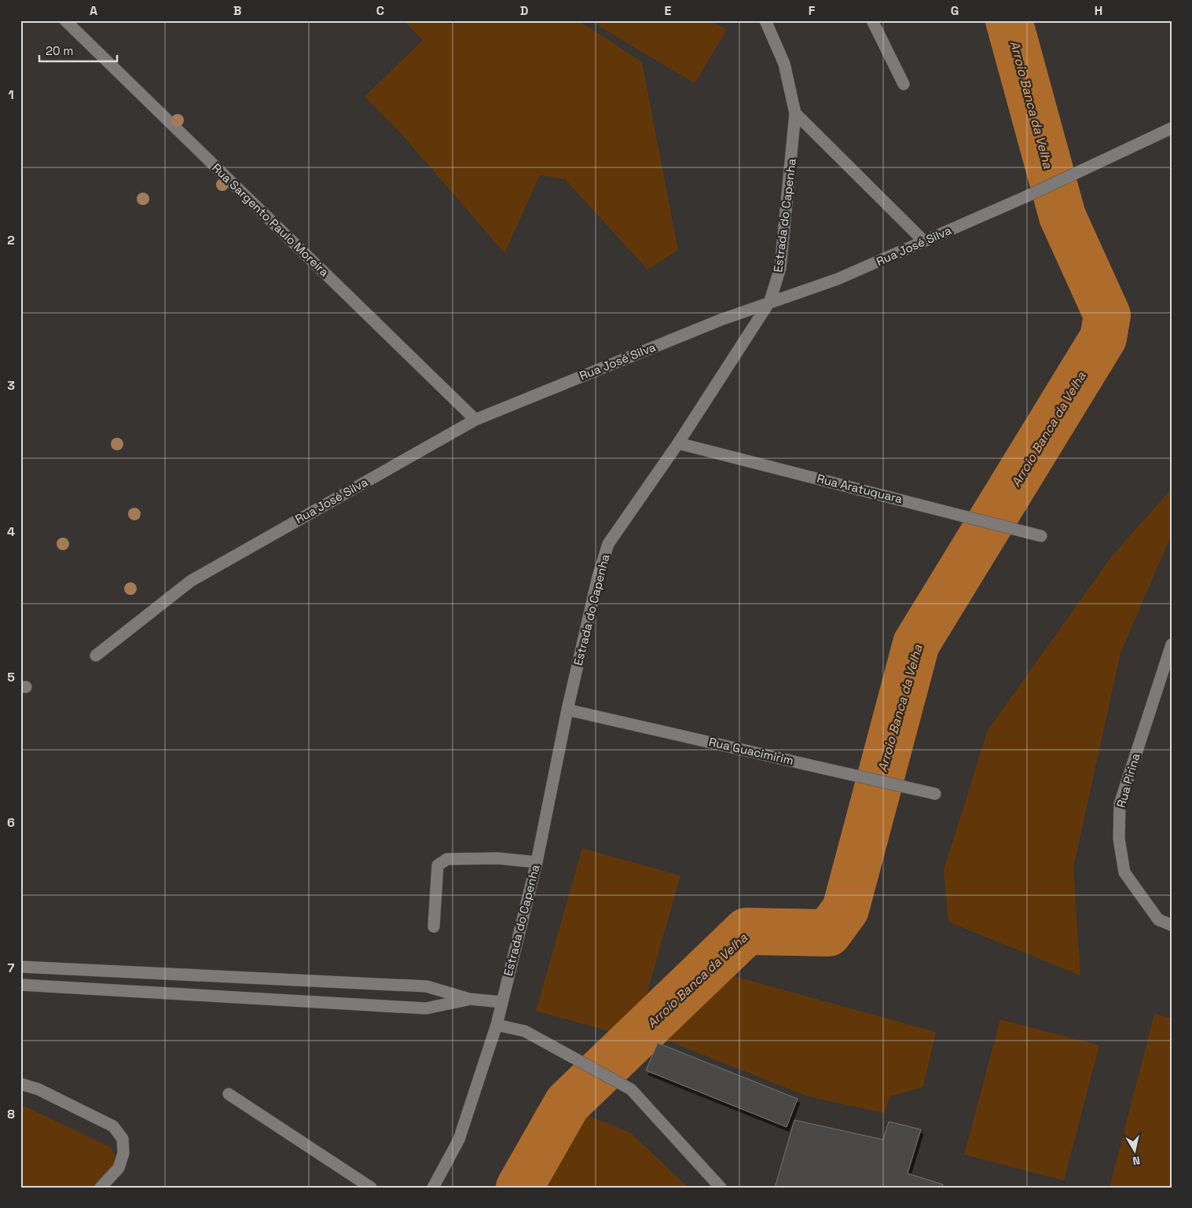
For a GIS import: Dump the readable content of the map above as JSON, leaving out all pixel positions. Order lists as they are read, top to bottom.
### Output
{
  "streets": {
    "street": [
      "Estrada do Capenha",
      "Rua Sargento Paulo Moreira",
      "Rua José Silva",
      "Rua Aratuquara",
      "Rua Guacimirim",
      "Rua Pirina"
    ]
  },
  "crossings": [
    ["Estrada do Capenha", "Rua José Silva"],
    ["Estrada do Capenha", "Rua Aratuquara"],
    ["Estrada do Capenha", "Rua Guacimirim"],
    ["Rua Sargento Paulo Moreira", "Rua José Silva"]
  ],
  "water": ["Arroio Banca da Velha"],
  "scale_bar": "20 m",
  "north": "bottom",
  "grid": {
    "columns": [
      "A",
      "B",
      "C",
      "D",
      "E",
      "F",
      "G",
      "H"
    ],
    "rows": [
      "1",
      "2",
      "3",
      "4",
      "5",
      "6",
      "7",
      "8"
    ]
  }
}
